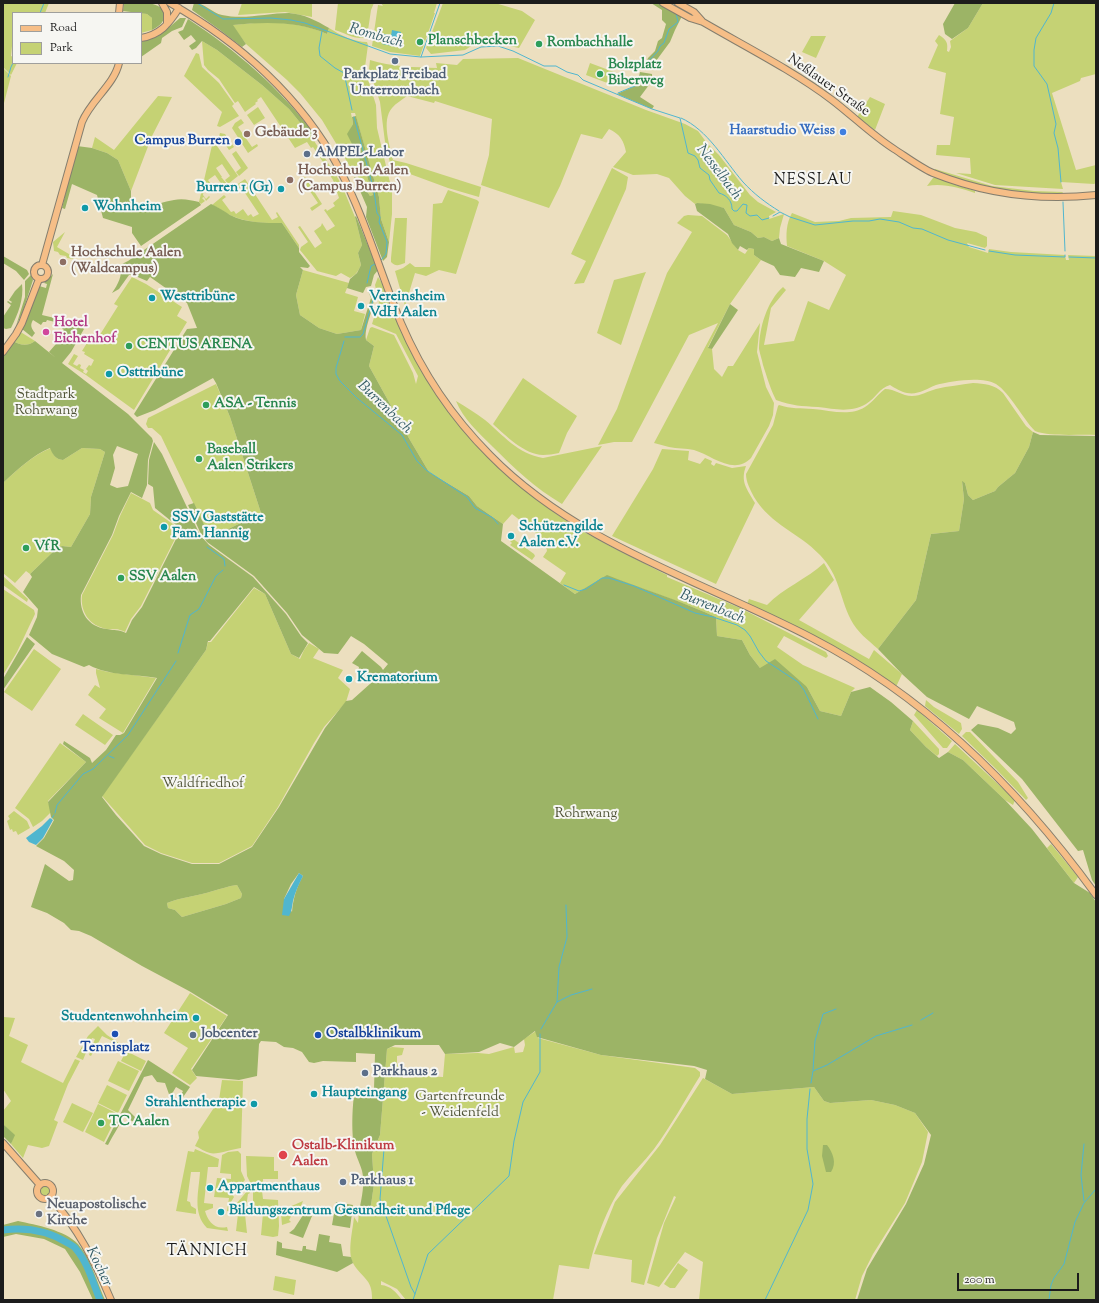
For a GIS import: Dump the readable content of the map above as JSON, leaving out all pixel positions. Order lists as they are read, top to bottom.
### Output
{
  "streets": {
    "main road": ["Neßlauer Straße"]
  },
  "districts": ["NESSLAU", "TÄNNICH"],
  "water": [
    "Rombach",
    "Nesselbach",
    "Burrenbach",
    "Kocher"
  ],
  "parks": [
    "Stadtpark Rohrwang",
    "Waldfriedhof",
    "Rohrwang",
    "Gartenfreunde - Weidenfeld"
  ],
  "places": [
    "Planschbecken",
    "Rombachhalle",
    "Parkplatz Freibad Unterrombach",
    "Bolzplatz Biberweg",
    "Haarstudio Weiss",
    "Gebäude 3",
    "Campus Burren",
    "AMPEL-Labor",
    "Hochschule Aalen (Campus Burren)",
    "Burren 1 (G1)",
    "Wohnheim",
    "Hochschule Aalen (Waldcampus)",
    "Westtribüne",
    "Vereinsheim VdH Aalen",
    "Hotel Eichenhof",
    "CENTUS ARENA",
    "Osttribüne",
    "ASA - Tennis",
    "Baseball Aalen Strikers",
    "SSV Gaststätte Fam. Hannig",
    "Schützengilde Aalen e.V.",
    "VfR",
    "SSV Aalen",
    "Krematorium",
    "Studentenwohnheim",
    "Tennisplatz",
    "Jobcenter",
    "Ostalbklinikum",
    "Parkhaus 2",
    "Haupteingang",
    "Strahlentherapie",
    "TC Aalen",
    "Ostalb-Klinikum Aalen",
    "Parkhaus 1",
    "Appartmenthaus",
    "Bildungszentrum Gesundheit und Pflege",
    "Neuapostolische Kirche"
  ],
  "legend": ["Road", "Park"],
  "scale_bar": "200 m"
}
